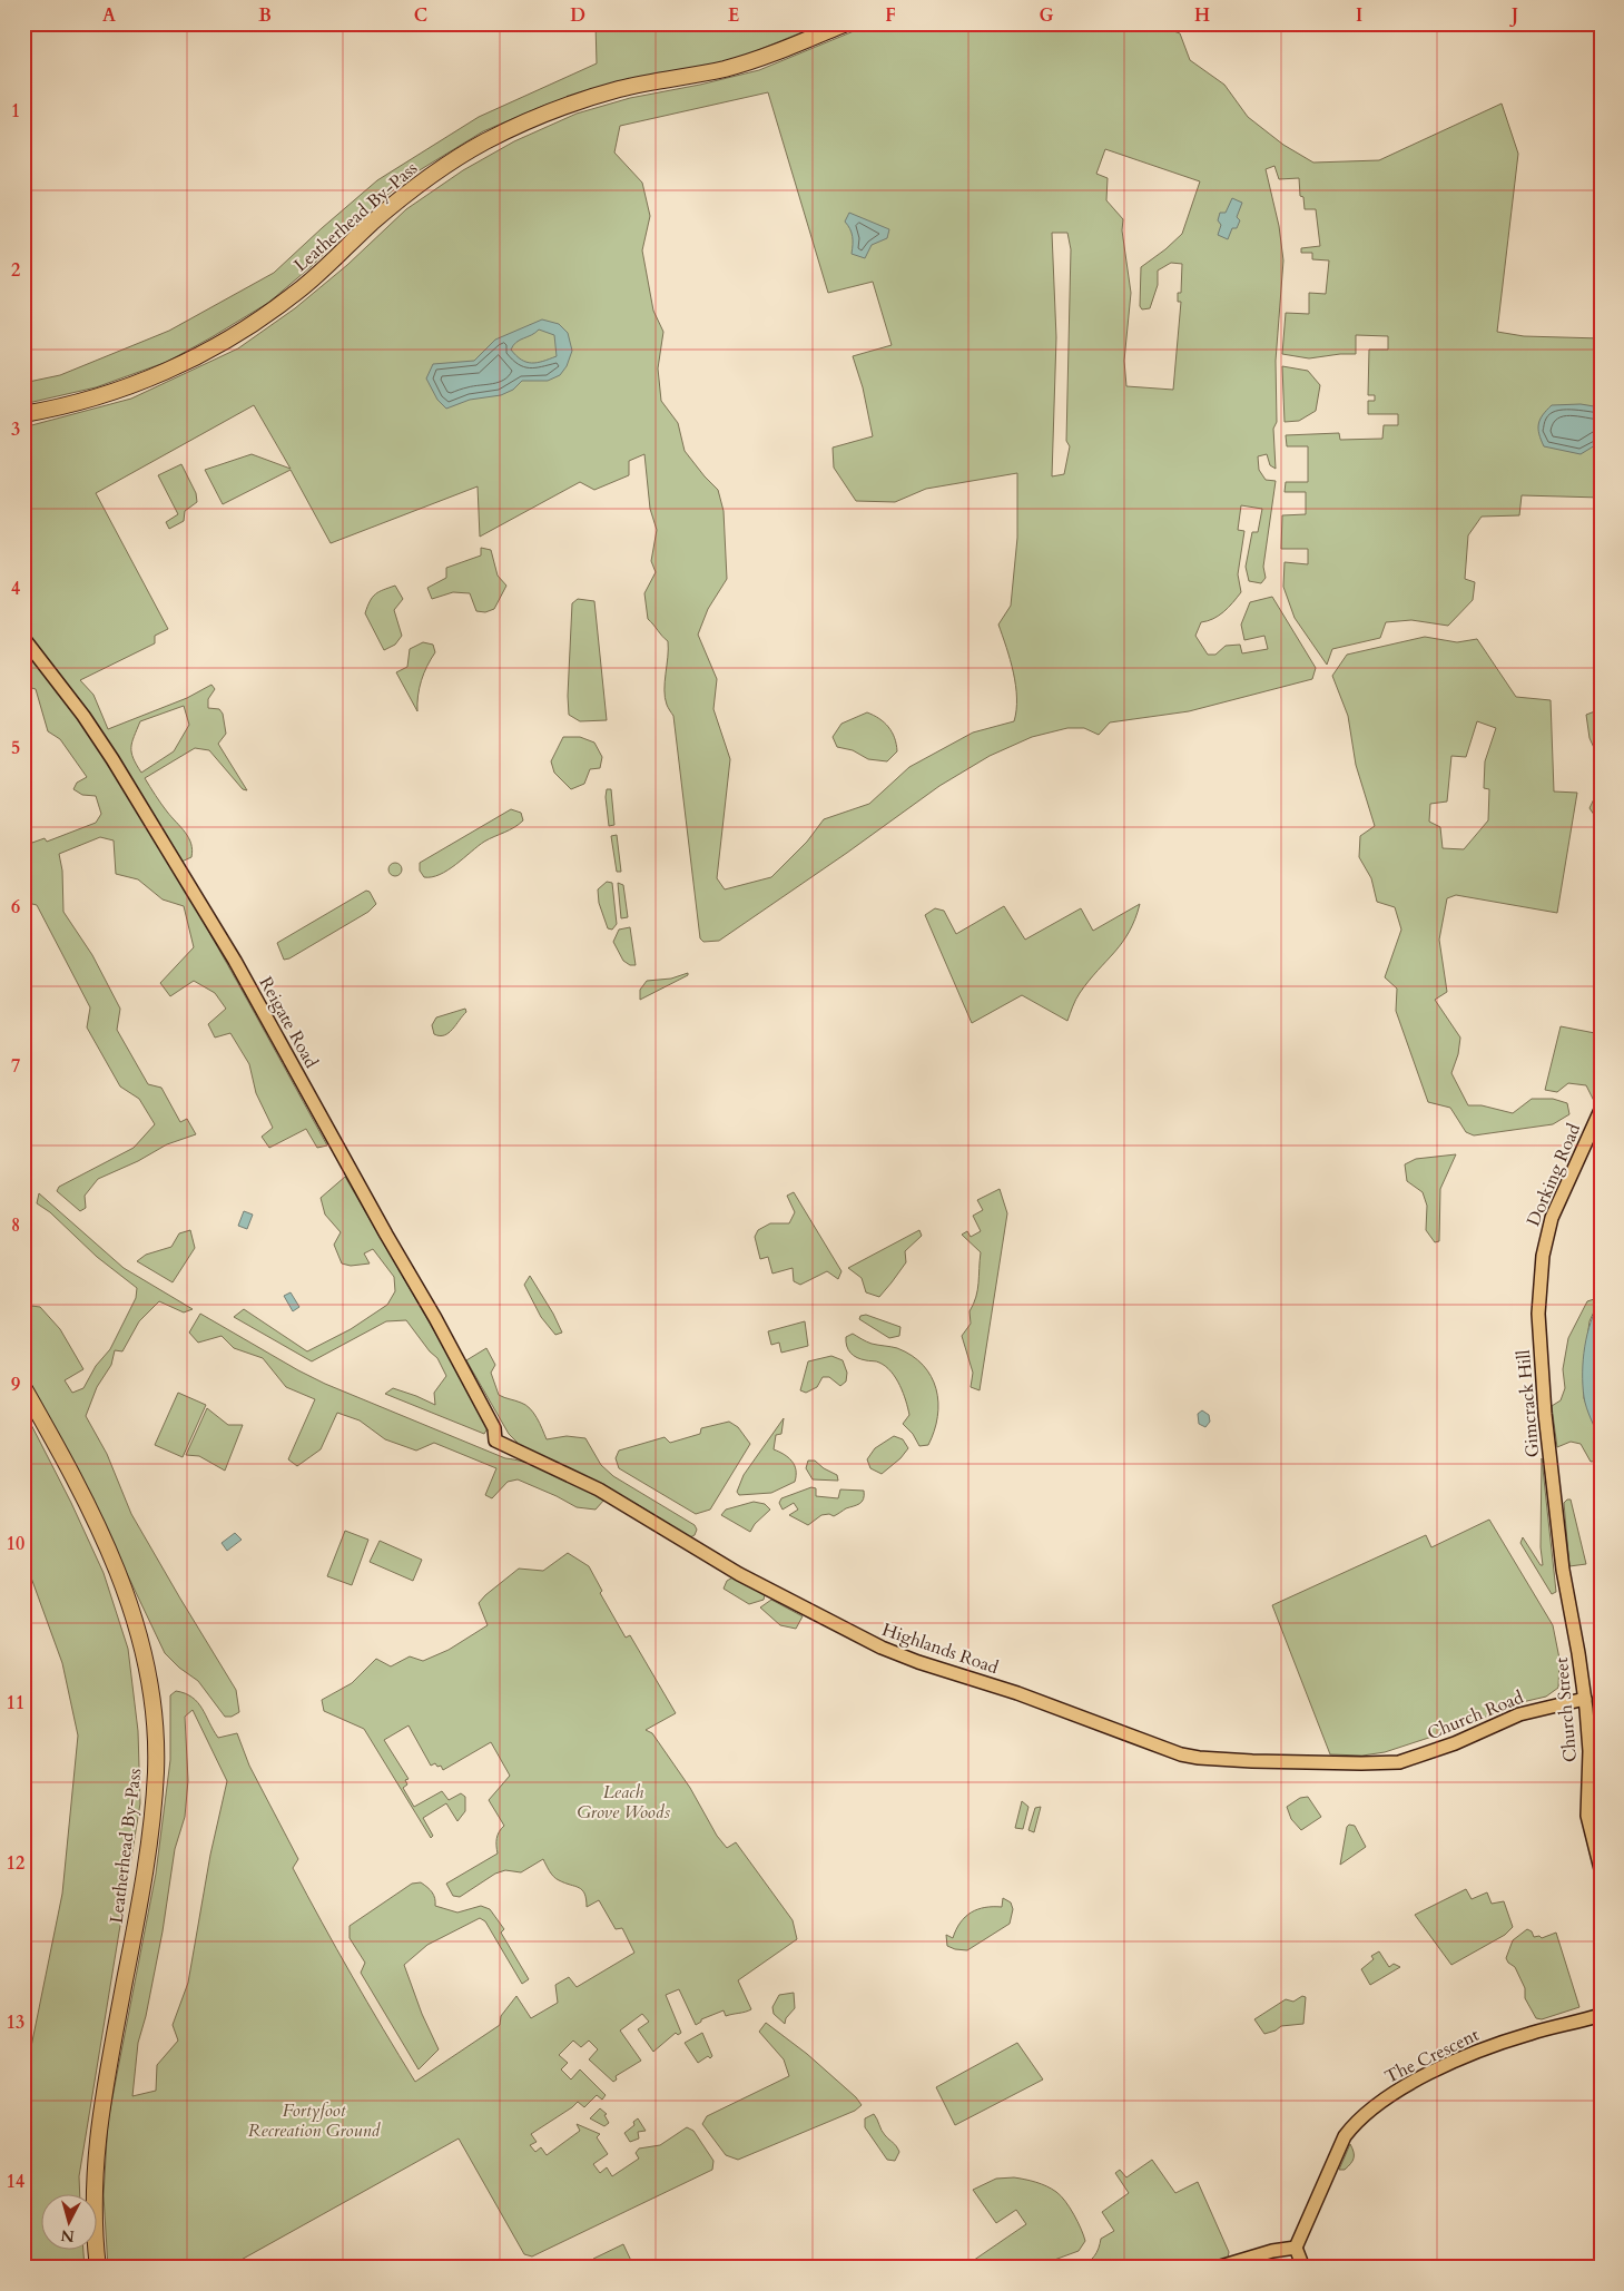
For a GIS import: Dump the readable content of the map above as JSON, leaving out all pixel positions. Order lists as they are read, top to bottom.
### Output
{
  "streets": {
    "highway": ["Leatherhead By-Pass"],
    "main road": [
      "Reigate Road",
      "Dorking Road",
      "Gimcrack Hill",
      "Highlands Road",
      "Church Street",
      "Church Road",
      "The Crescent"
    ]
  },
  "crossings": [
    ["Reigate Road", "Highlands Road"],
    ["Dorking Road", "Gimcrack Hill"],
    ["Gimcrack Hill", "Church Street"],
    ["Highlands Road", "Church Road"],
    ["Church Street", "Church Road"]
  ],
  "parks": ["Leach Grove Woods", "Fortyfoot Recreation Ground"],
  "north": "bottom",
  "grid": {
    "columns": [
      "A",
      "B",
      "C",
      "D",
      "E",
      "F",
      "G",
      "H",
      "I",
      "J"
    ],
    "rows": [
      "1",
      "2",
      "3",
      "4",
      "5",
      "6",
      "7",
      "8",
      "9",
      "10",
      "11",
      "12",
      "13",
      "14"
    ]
  }
}
